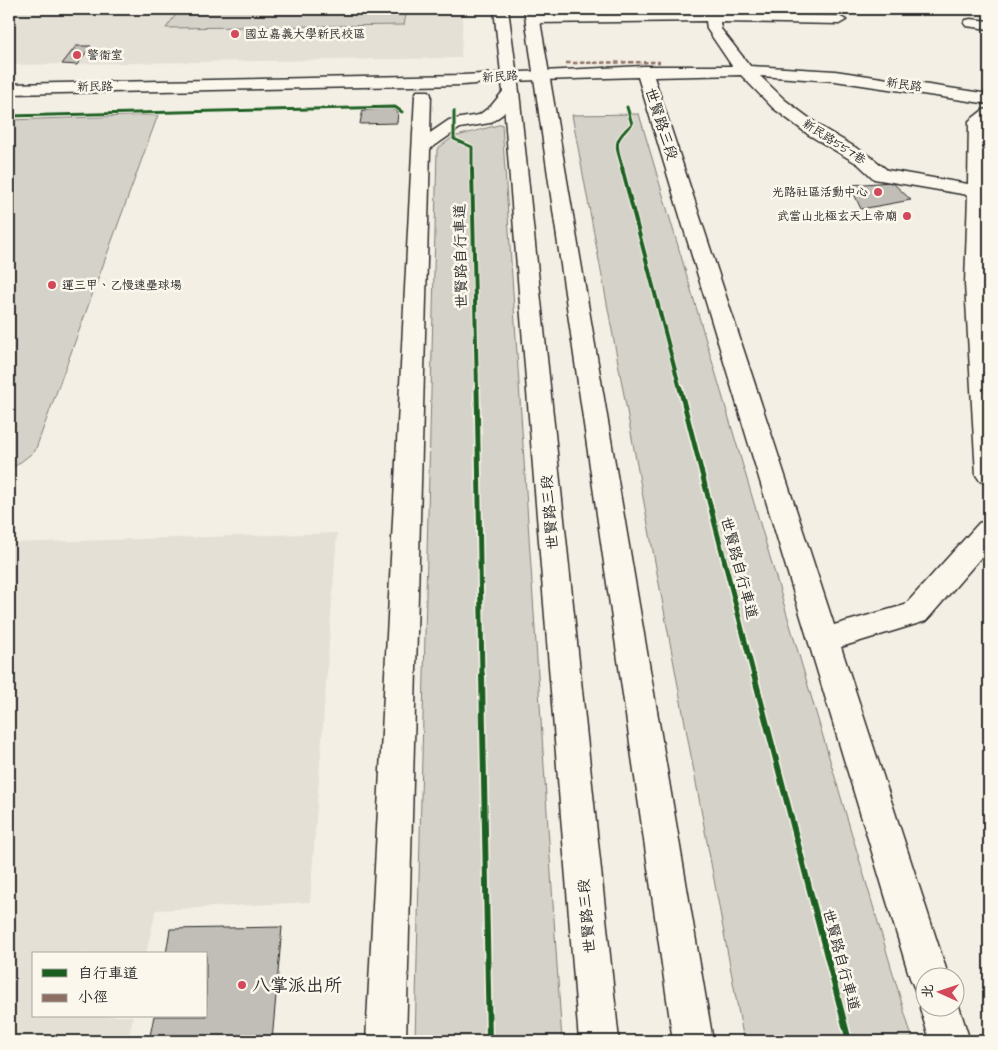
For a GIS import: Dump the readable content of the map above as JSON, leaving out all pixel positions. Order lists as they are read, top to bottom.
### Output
{
  "streets": {
    "street": ["新民路", "世賢路三段", "新民路557巷"],
    "cycle path": ["世賢路自行車道"]
  },
  "crossings": [
    ["新民路", "世賢路三段"],
    ["新民路", "新民路557巷"]
  ],
  "places": [
    "國立嘉義大學新民校區",
    "警衛室",
    "光路社區活動中心",
    "武當山北極玄天上帝廟",
    "運三甲、乙慢速壘球場",
    "八掌派出所"
  ],
  "legend": ["自行車道", "小徑"],
  "north": "left"
}
